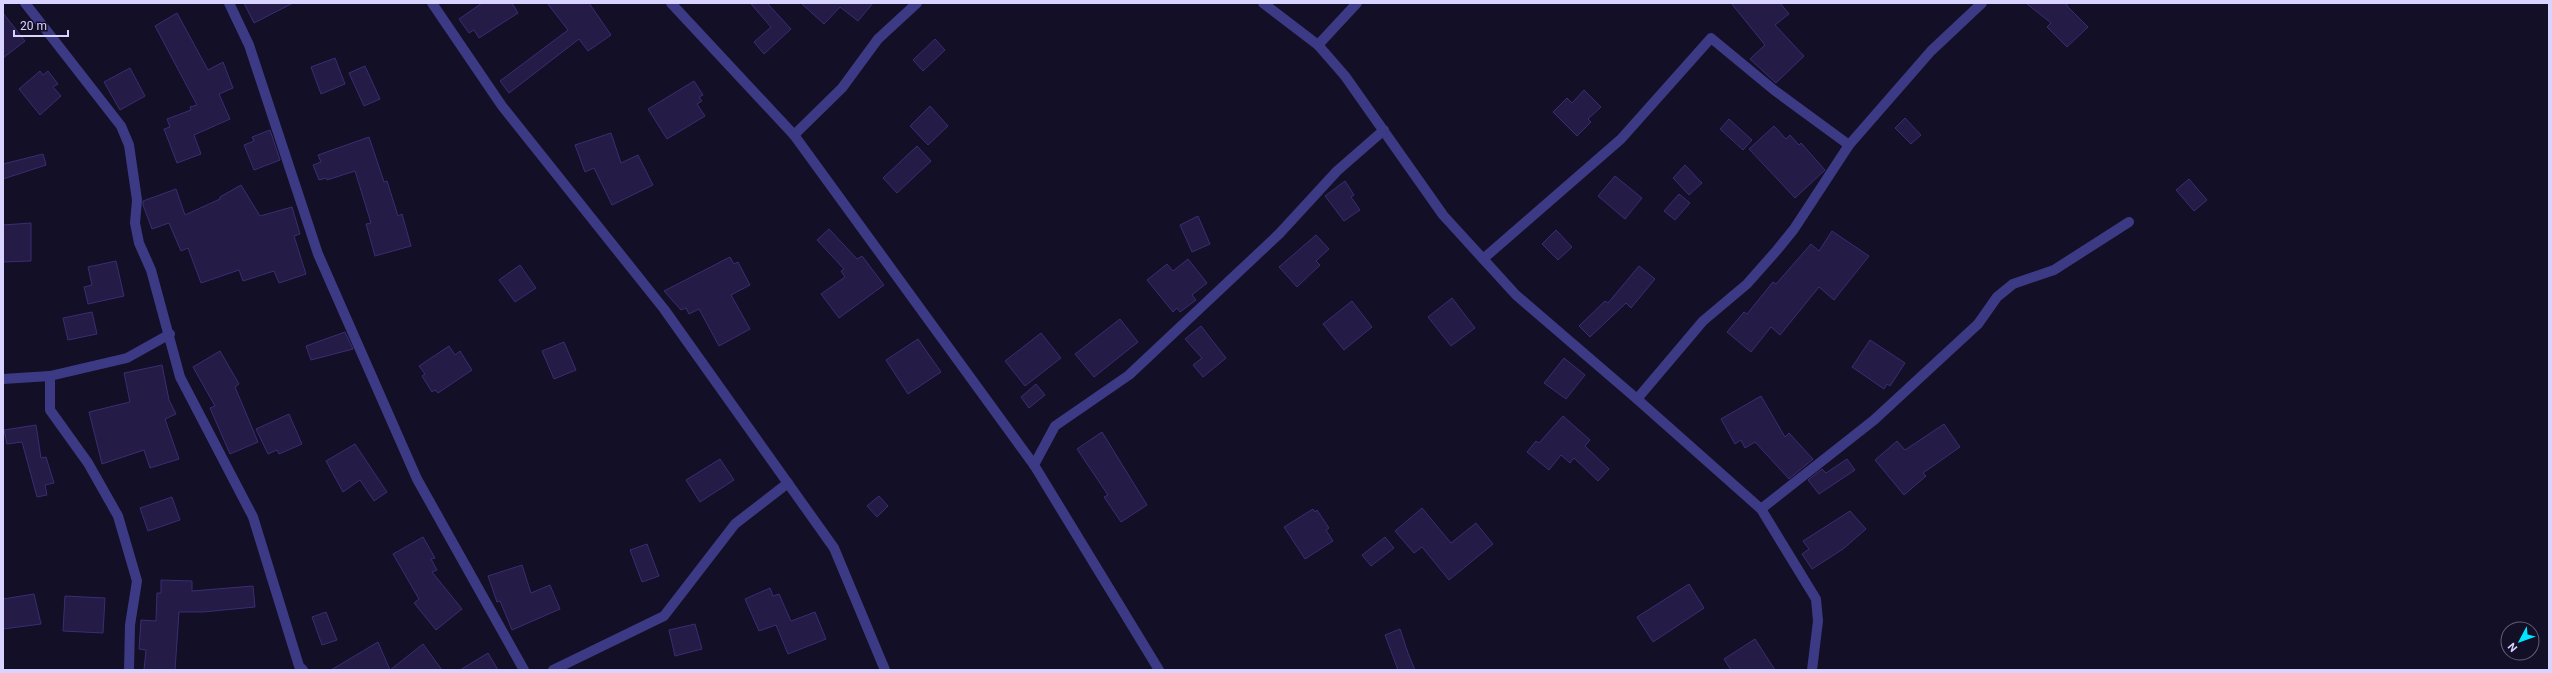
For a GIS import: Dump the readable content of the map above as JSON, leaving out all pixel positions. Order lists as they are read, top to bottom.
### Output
{
  "scale_bar": "20 m",
  "north": "bottom left"
}
